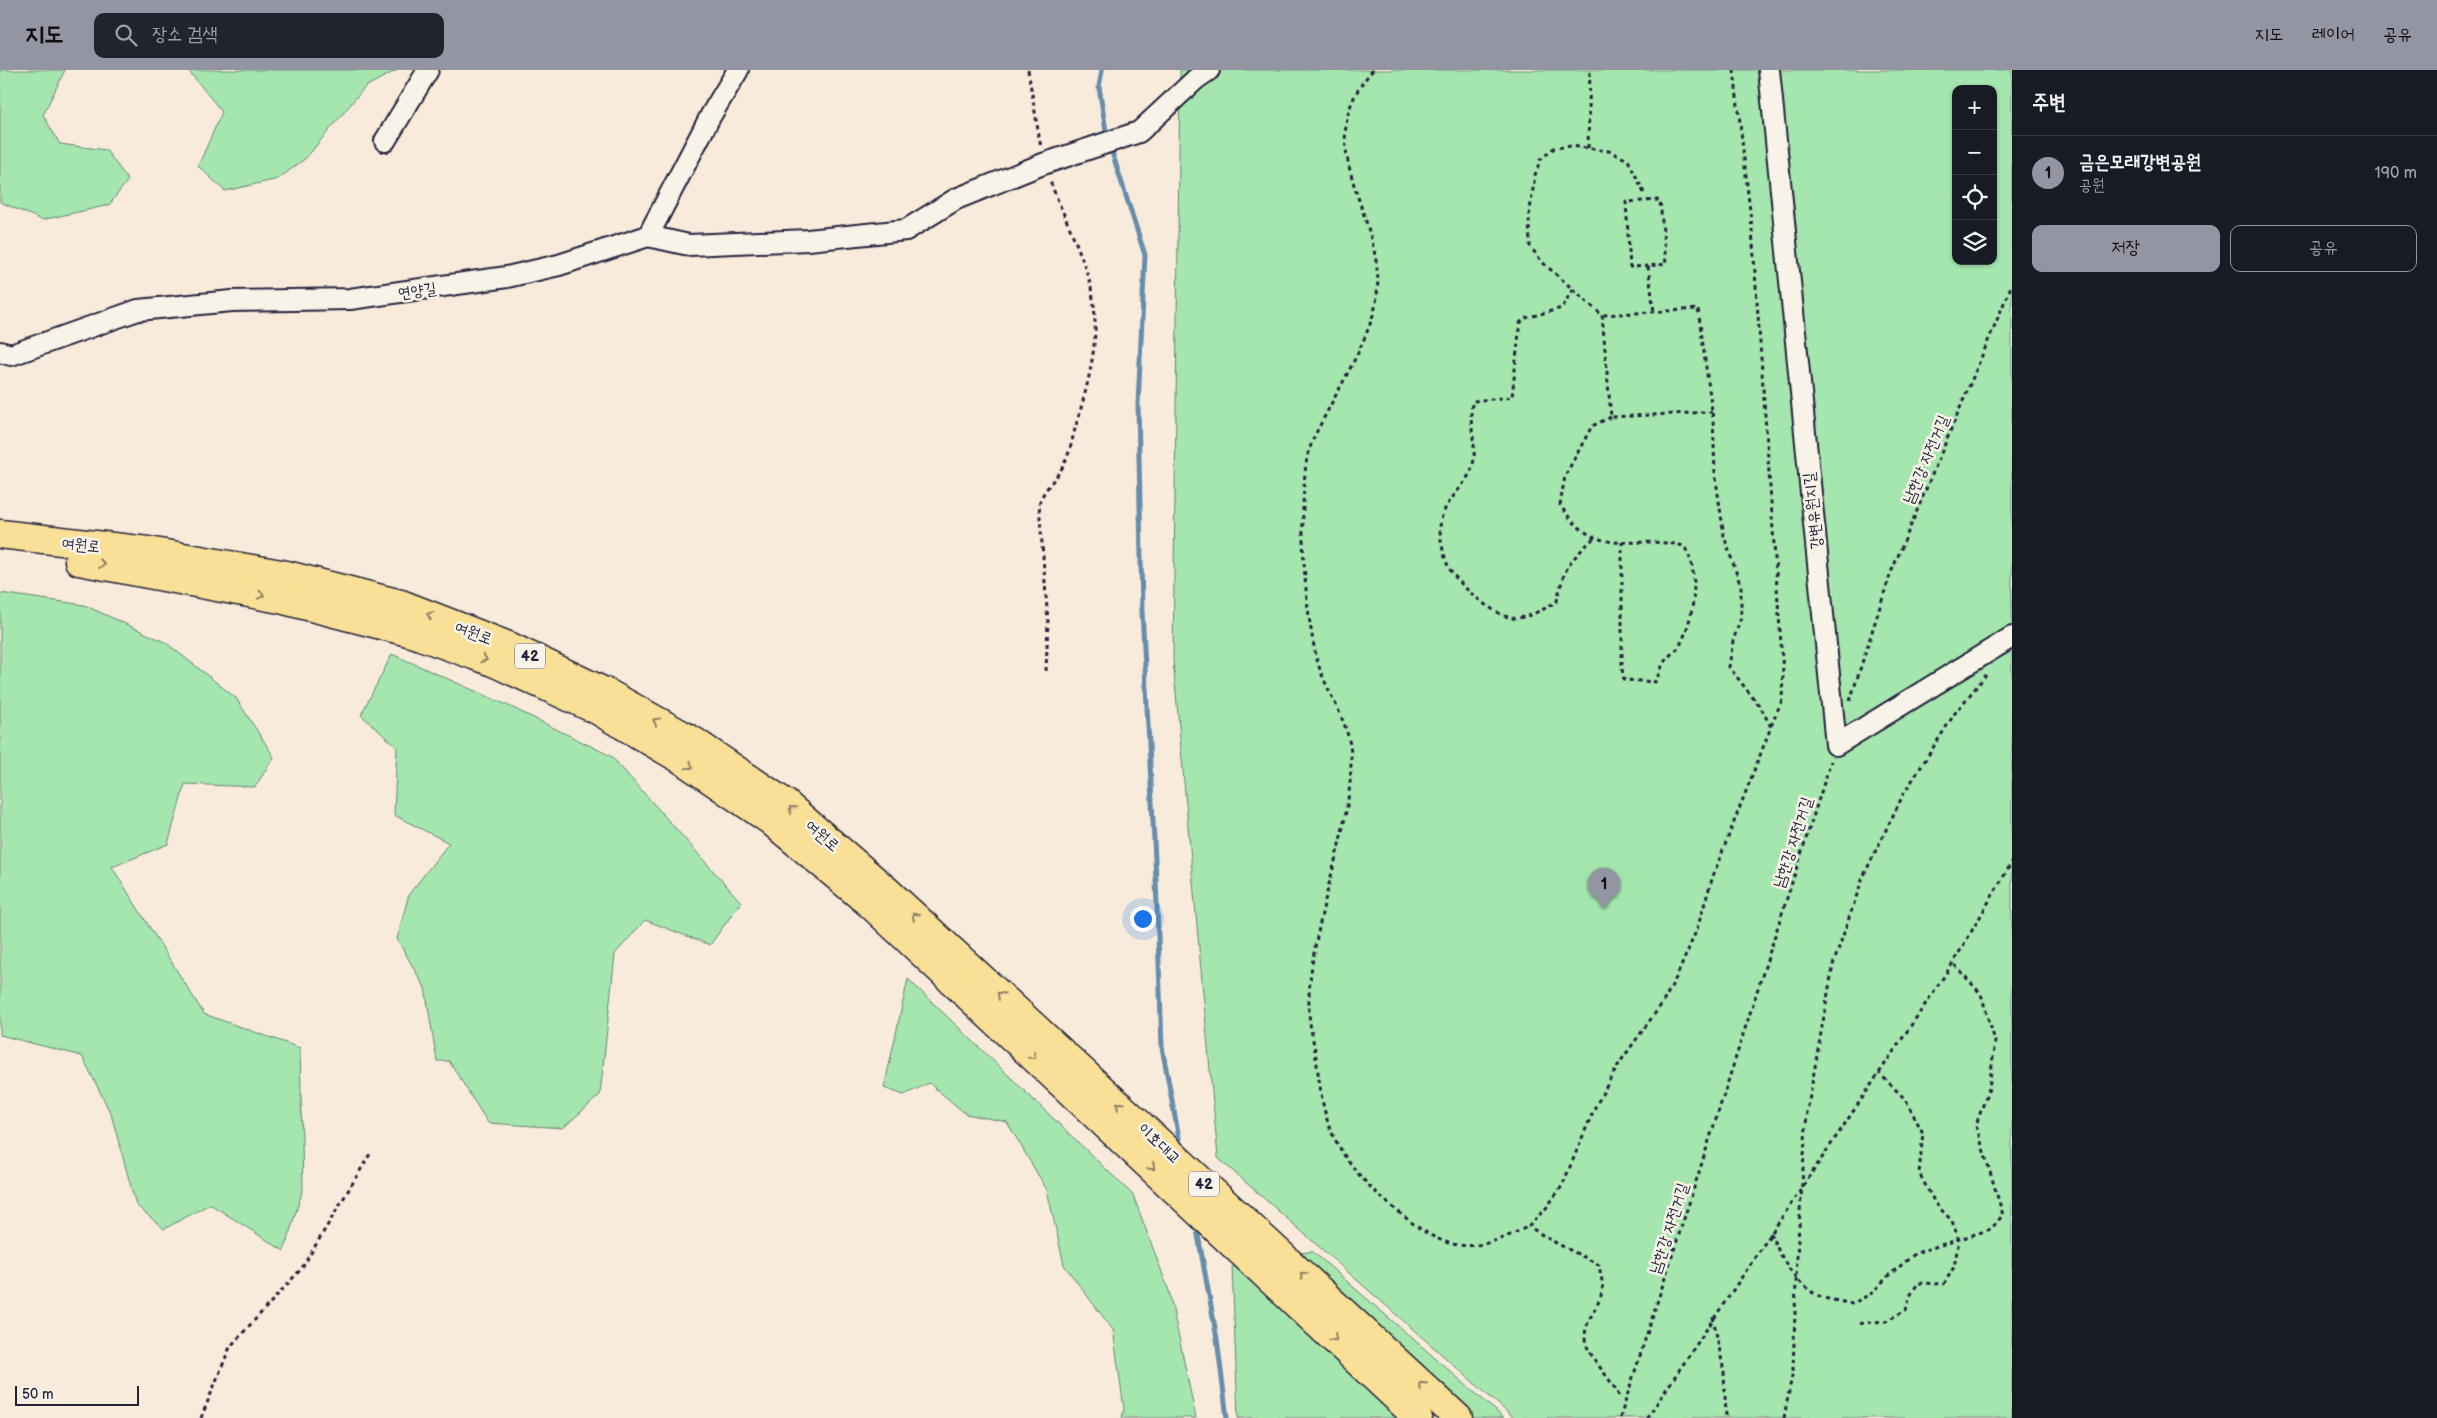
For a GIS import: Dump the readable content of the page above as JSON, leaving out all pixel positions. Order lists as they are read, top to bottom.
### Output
{
  "streets": {
    "highway": ["여원로", "42", "이호대교"],
    "street": ["연양길", "강변유원지길"],
    "path": ["남한강 자전거길"]
  },
  "crossings": [
    ["남한강 자전거길", "강변유원지길"],
    ["여원로", "이호대교"]
  ],
  "scale_bar": "50 m",
  "page": {
    "header": "지도",
    "search": "장소 검색",
    "nav": ["지도", "레이어", "공유"],
    "heading": "주변",
    "map_buttons": ["+", "−"],
    "list": [
      {
        "mark": "1",
        "name": "금은모래강변공원",
        "note": "공원",
        "value": "190 m"
      }
    ],
    "buttons": ["저장", "공유"],
    "pins": "1",
    "scale": "50 m"
  }
}
